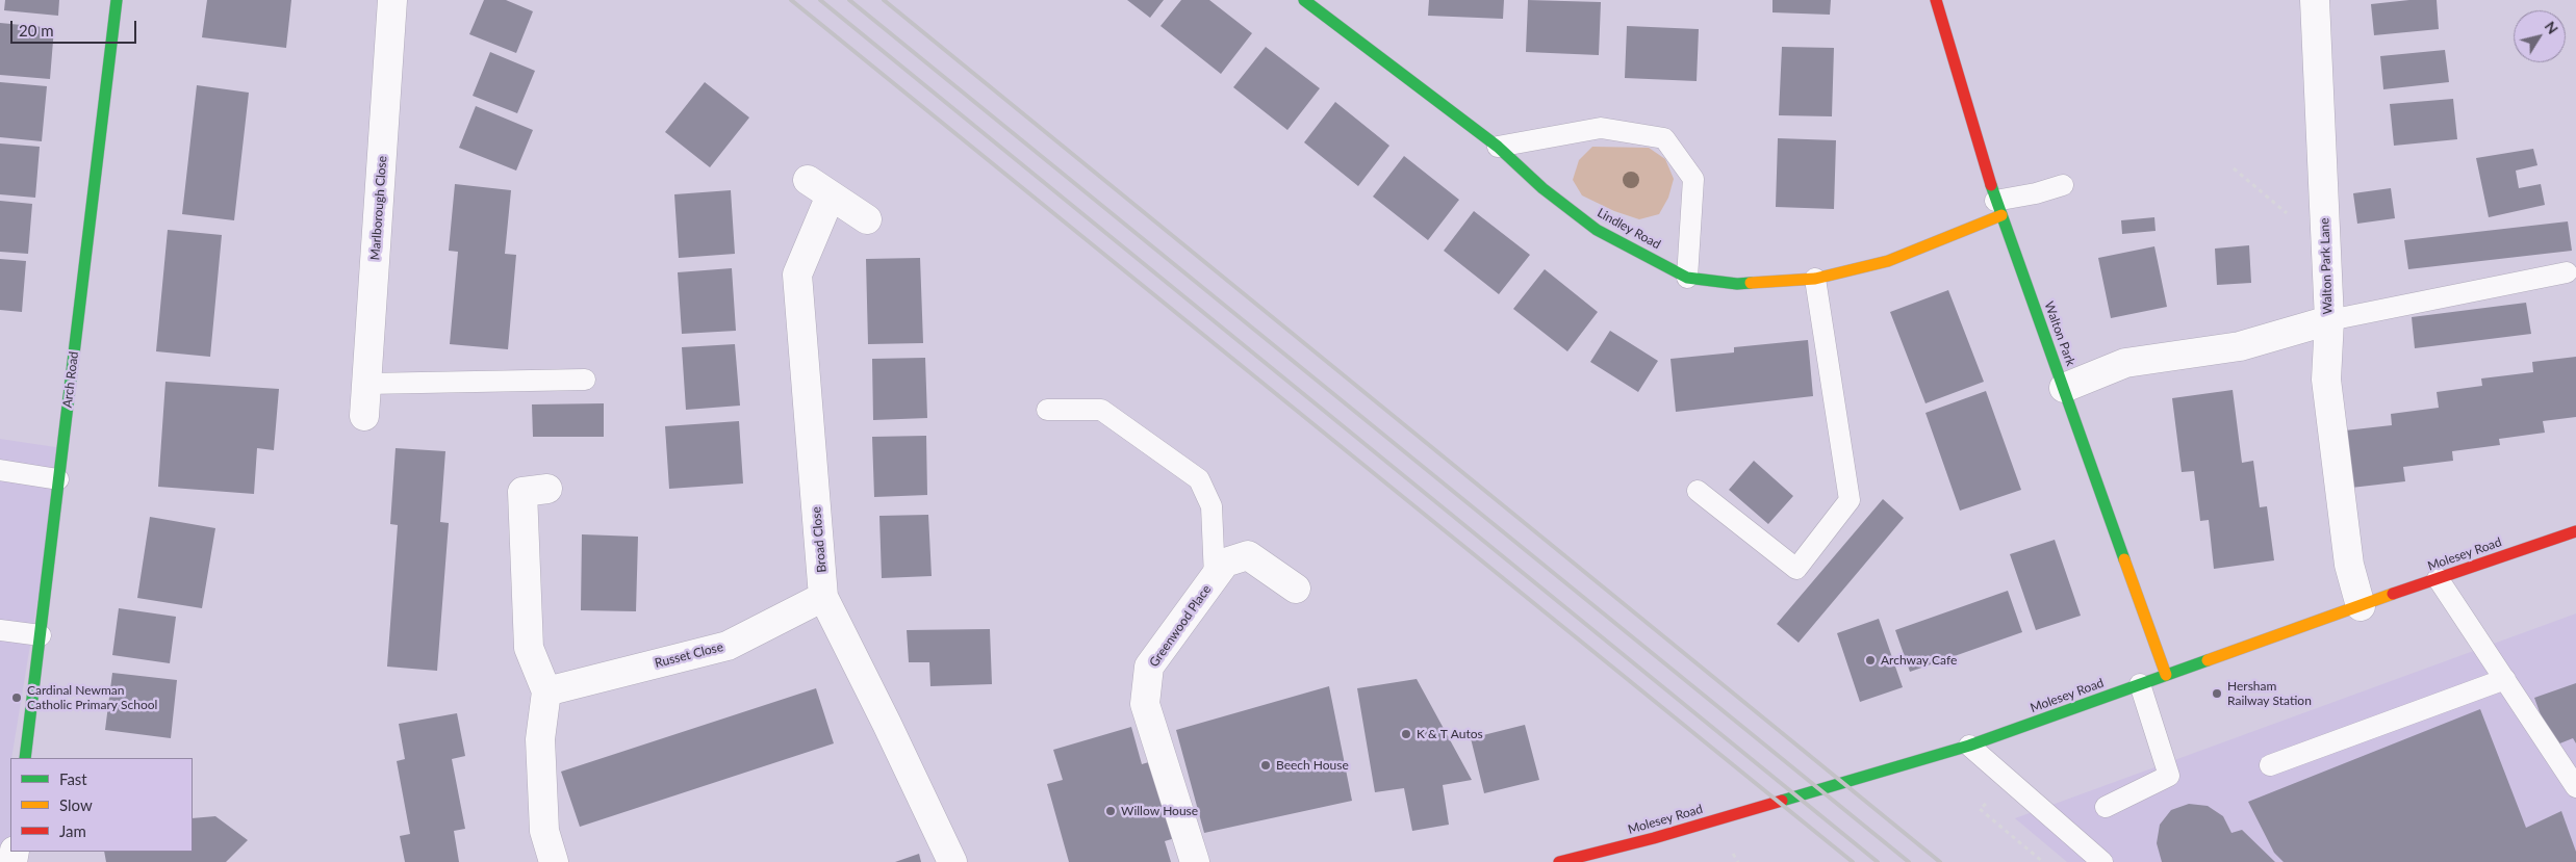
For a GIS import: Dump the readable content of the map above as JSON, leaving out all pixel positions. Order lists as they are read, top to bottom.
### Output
{
  "streets": {
    "street": [
      "Marlborough Close",
      "Lindley Road",
      "Walton Park Lane",
      "Walton Park",
      "Arch Road",
      "Broad Close",
      "Molesey Road",
      "Greenwood Place",
      "Russet Close"
    ]
  },
  "crossings": [
    ["Lindley Road", "Walton Park"],
    ["Walton Park Lane", "Walton Park"],
    ["Walton Park", "Molesey Road"],
    ["Broad Close", "Russet Close"]
  ],
  "places": [
    "Archway Cafe",
    "Hersham Railway Station",
    "Cardinal Newman Catholic Primary School",
    "K & T Autos",
    "Beech House",
    "Willow House"
  ],
  "legend": ["Fast", "Slow", "Jam"],
  "scale_bar": "20 m",
  "north": "top right"
}
